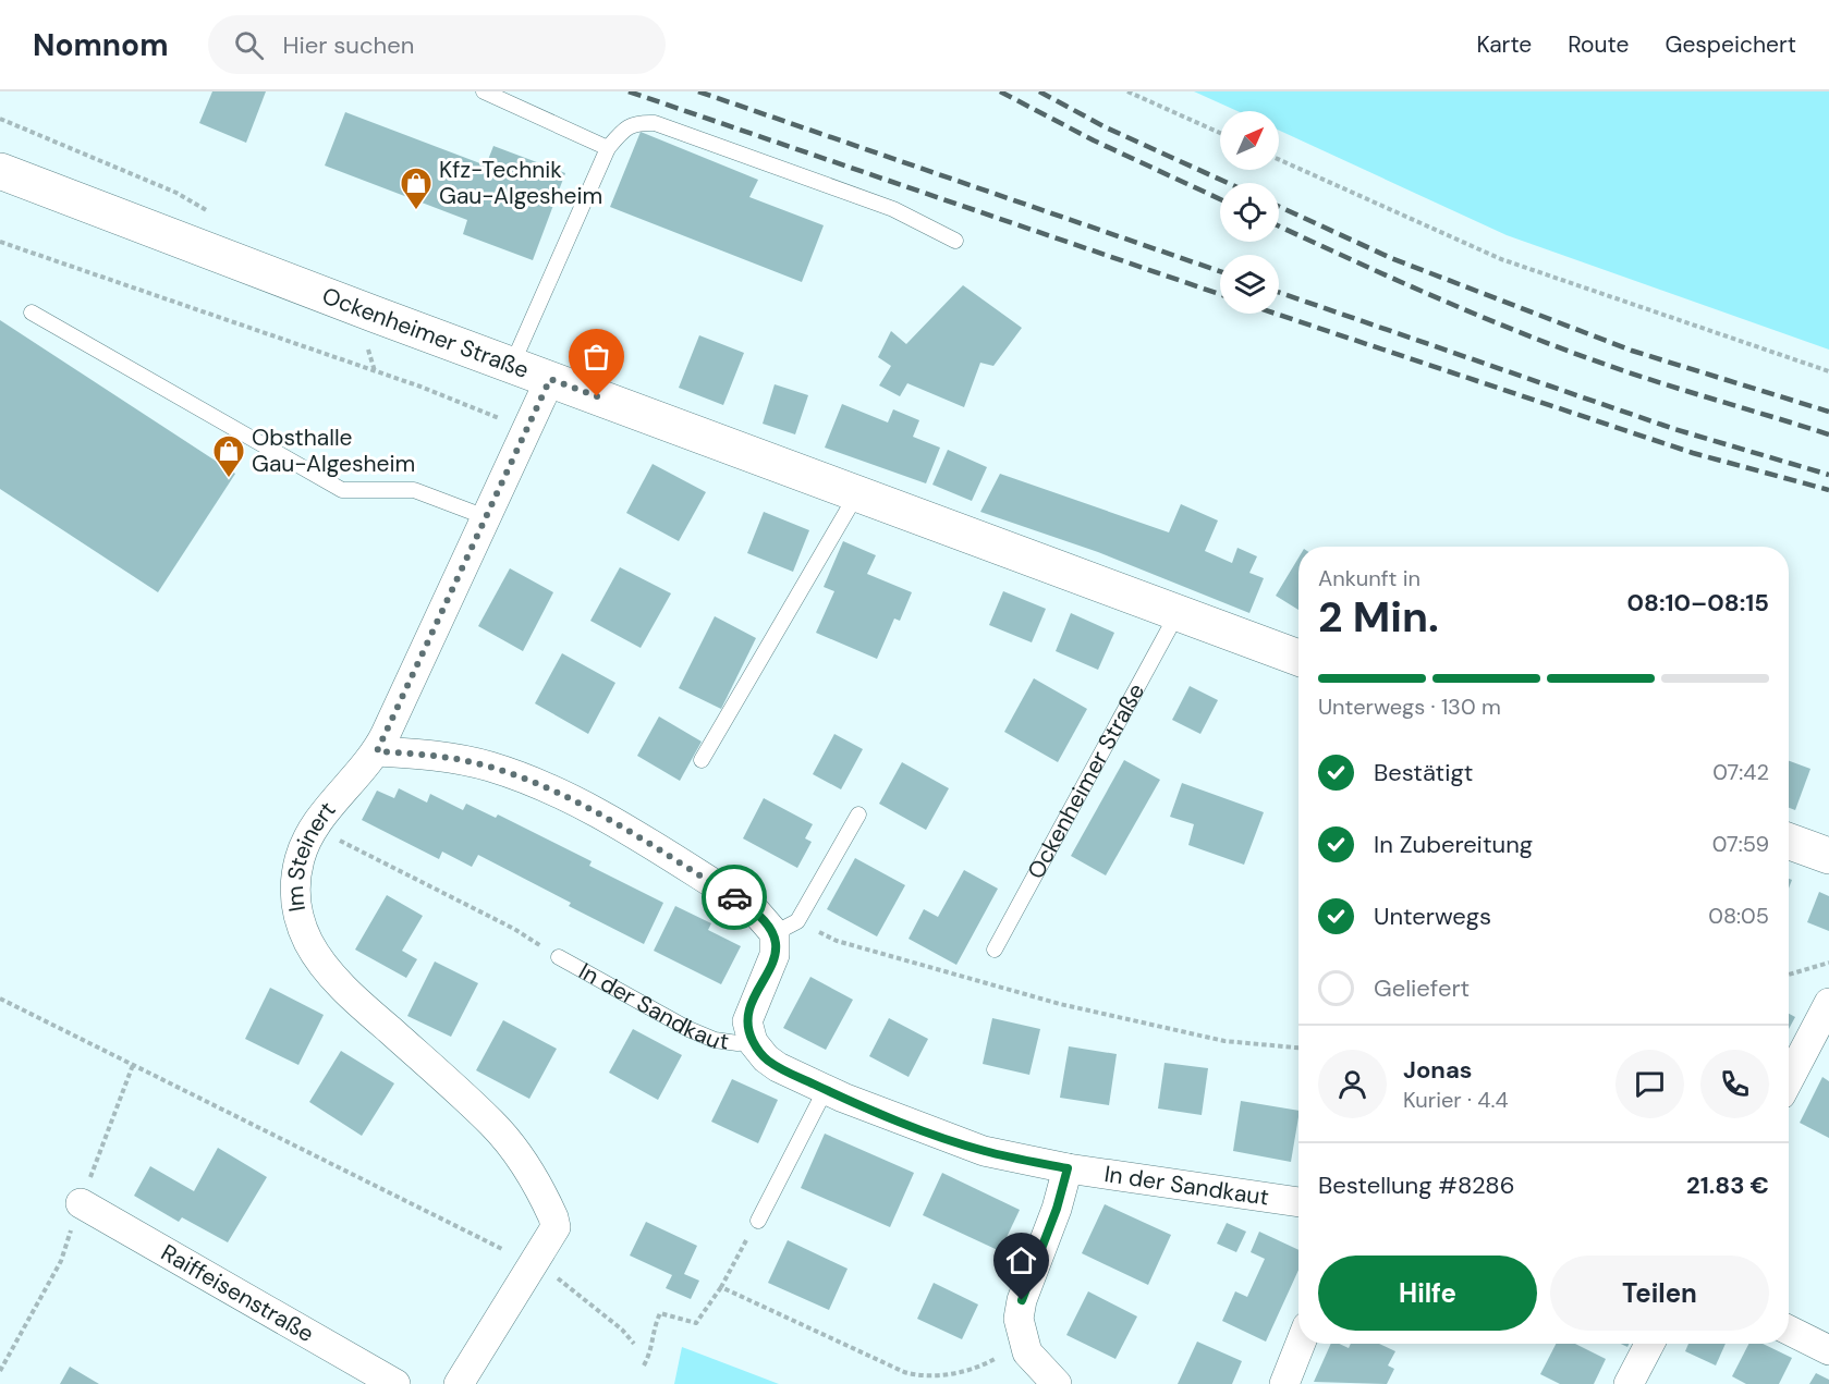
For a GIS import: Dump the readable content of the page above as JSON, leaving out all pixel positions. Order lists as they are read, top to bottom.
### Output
{
  "streets": {
    "main road": ["Ockenheimer Straße"],
    "street": ["Im Steinert", "In der Sandkaut", "Raiffeisenstraße"]
  },
  "crossings": [
    ["Ockenheimer Straße", "Im Steinert"]
  ],
  "places": {
    "shop": ["Kfz-Technik Gau-Algesheim", "Obsthalle Gau-Algesheim"]
  },
  "north": "top right",
  "page": {
    "header": "Nomnom",
    "search": "Hier suchen",
    "nav": ["Karte", "Route", "Gespeichert"],
    "heading": ["2 Min.", "Ankunft in", "08:10–08:15"],
    "panel": [
      "Jonas",
      "Kurier · 4.4",
      "Bestellung #8286",
      "21.83 €"
    ],
    "bar": "Unterwegs · 130 m",
    "list": [
      ["Bestätigt", "07:42"],
      ["In Zubereitung", "07:59"],
      ["Unterwegs", "08:05"],
      "Geliefert"
    ],
    "buttons": ["Hilfe", "Teilen"]
  }
}
